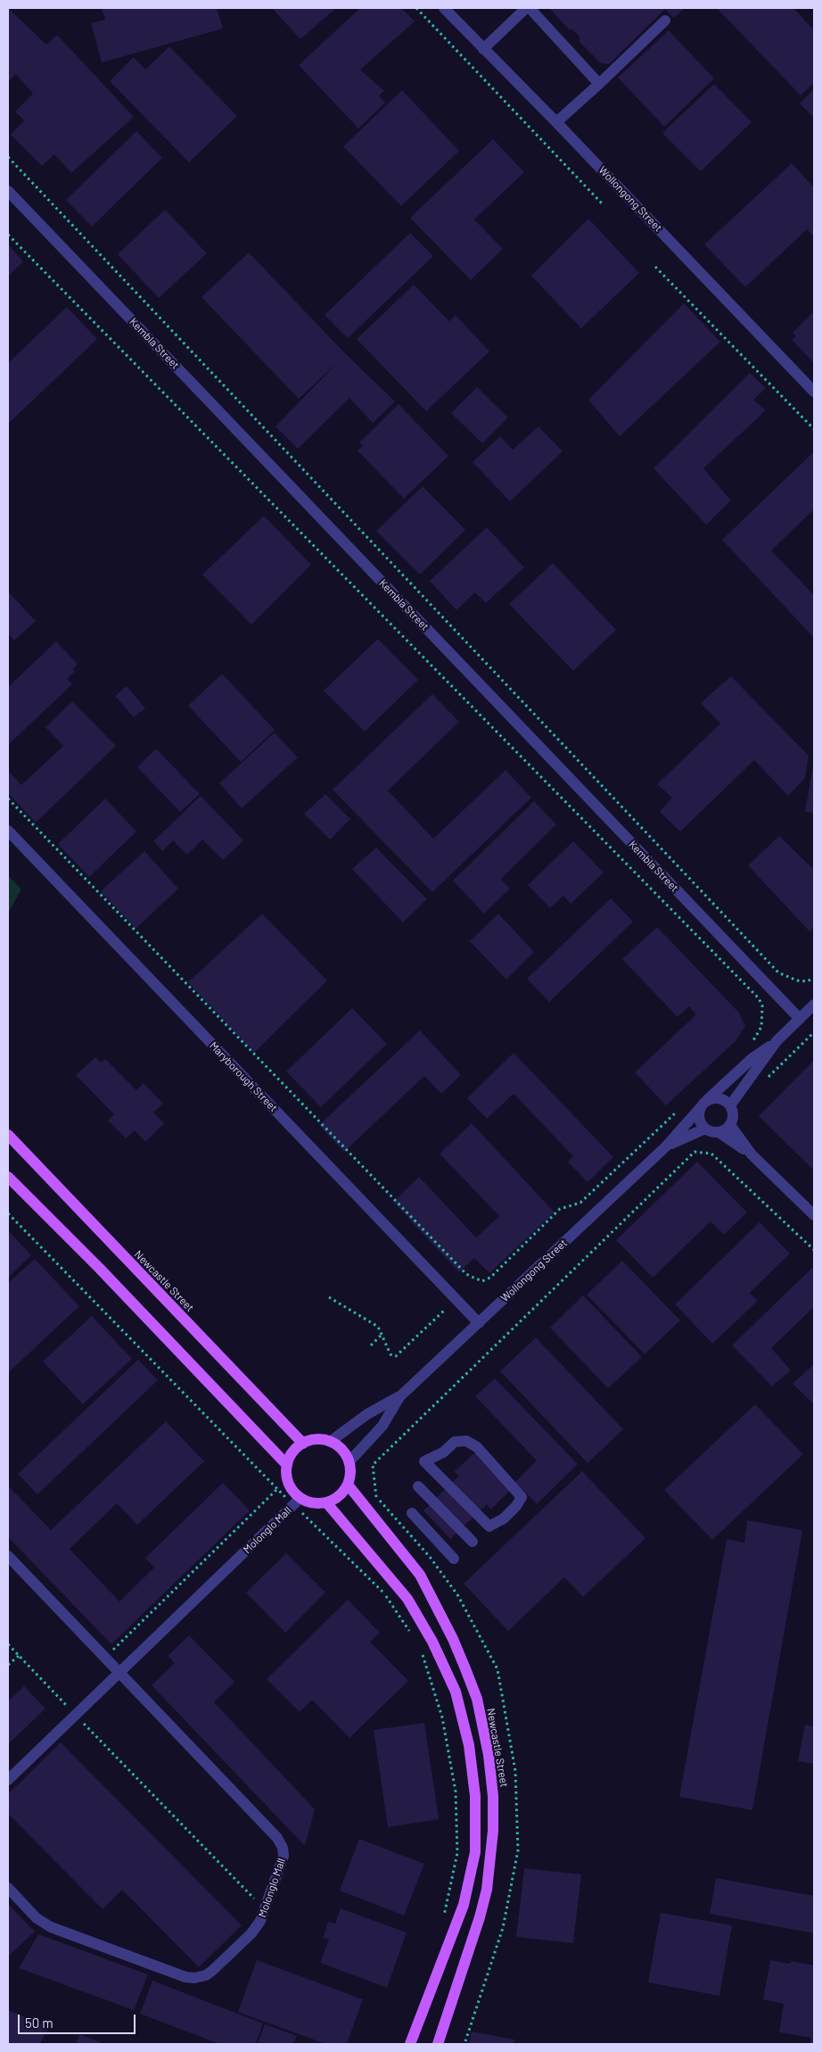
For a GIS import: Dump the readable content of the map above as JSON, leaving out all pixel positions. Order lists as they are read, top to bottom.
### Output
{
  "streets": {
    "main road": ["Newcastle Street"],
    "street": [
      "Wollongong Street",
      "Kembla Street",
      "Maryborough Street",
      "Molonglo Mall"
    ]
  },
  "crossings": [
    ["Wollongong Street", "Kembla Street"],
    ["Wollongong Street", "Maryborough Street"],
    ["Wollongong Street", "Newcastle Street"],
    ["Wollongong Street", "Molonglo Mall"],
    ["Newcastle Street", "Molonglo Mall"]
  ],
  "scale_bar": "50 m"
}
